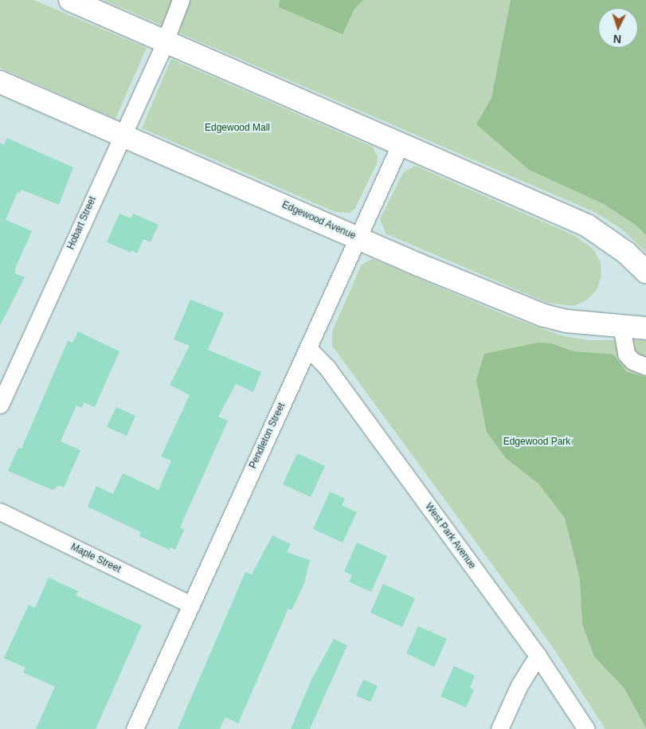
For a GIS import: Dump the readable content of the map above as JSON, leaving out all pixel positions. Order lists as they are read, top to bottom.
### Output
{
  "streets": {
    "street": [
      "Edgewood Avenue",
      "Hobart Street",
      "Pendleton Street",
      "West Park Avenue",
      "Maple Street"
    ]
  },
  "crossings": [
    ["Edgewood Avenue", "Hobart Street"],
    ["Edgewood Avenue", "Pendleton Street"],
    ["Pendleton Street", "West Park Avenue"],
    ["Pendleton Street", "Maple Street"]
  ],
  "parks": ["Edgewood Mall", "Edgewood Park"],
  "north": "bottom"
}
